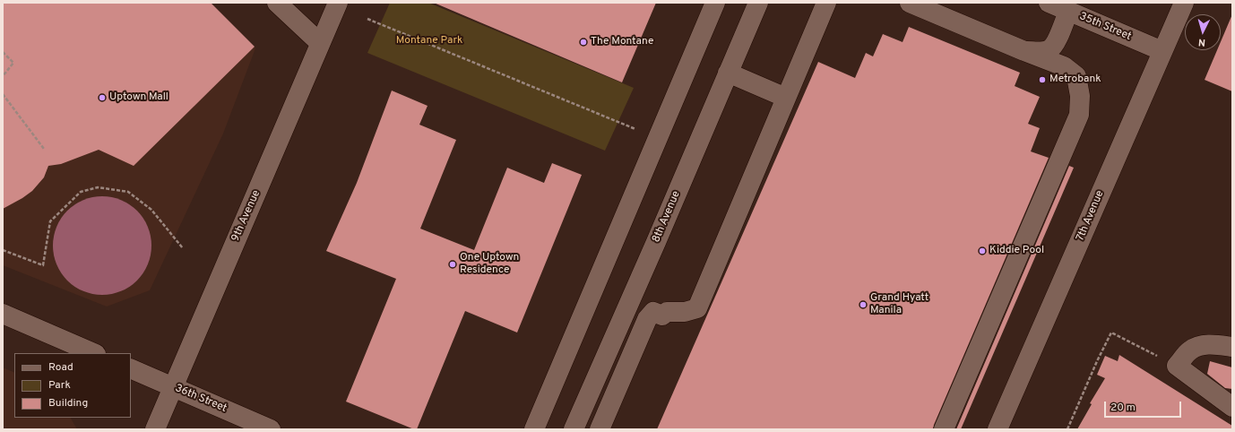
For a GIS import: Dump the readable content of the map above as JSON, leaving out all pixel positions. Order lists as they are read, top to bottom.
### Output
{
  "streets": {
    "street": [
      "35th Street",
      "9th Avenue",
      "7th Avenue",
      "8th Avenue",
      "36th Street"
    ]
  },
  "crossings": [
    ["35th Street", "7th Avenue"],
    ["9th Avenue", "36th Street"]
  ],
  "parks": ["Montane Park"],
  "places": [
    "The Montane",
    "Metrobank",
    "Uptown Mall",
    "Kiddie Pool",
    "One Uptown Residence",
    "Grand Hyatt Manila"
  ],
  "legend": ["Road", "Park", "Building"],
  "scale_bar": "20 m",
  "north": "bottom"
}
